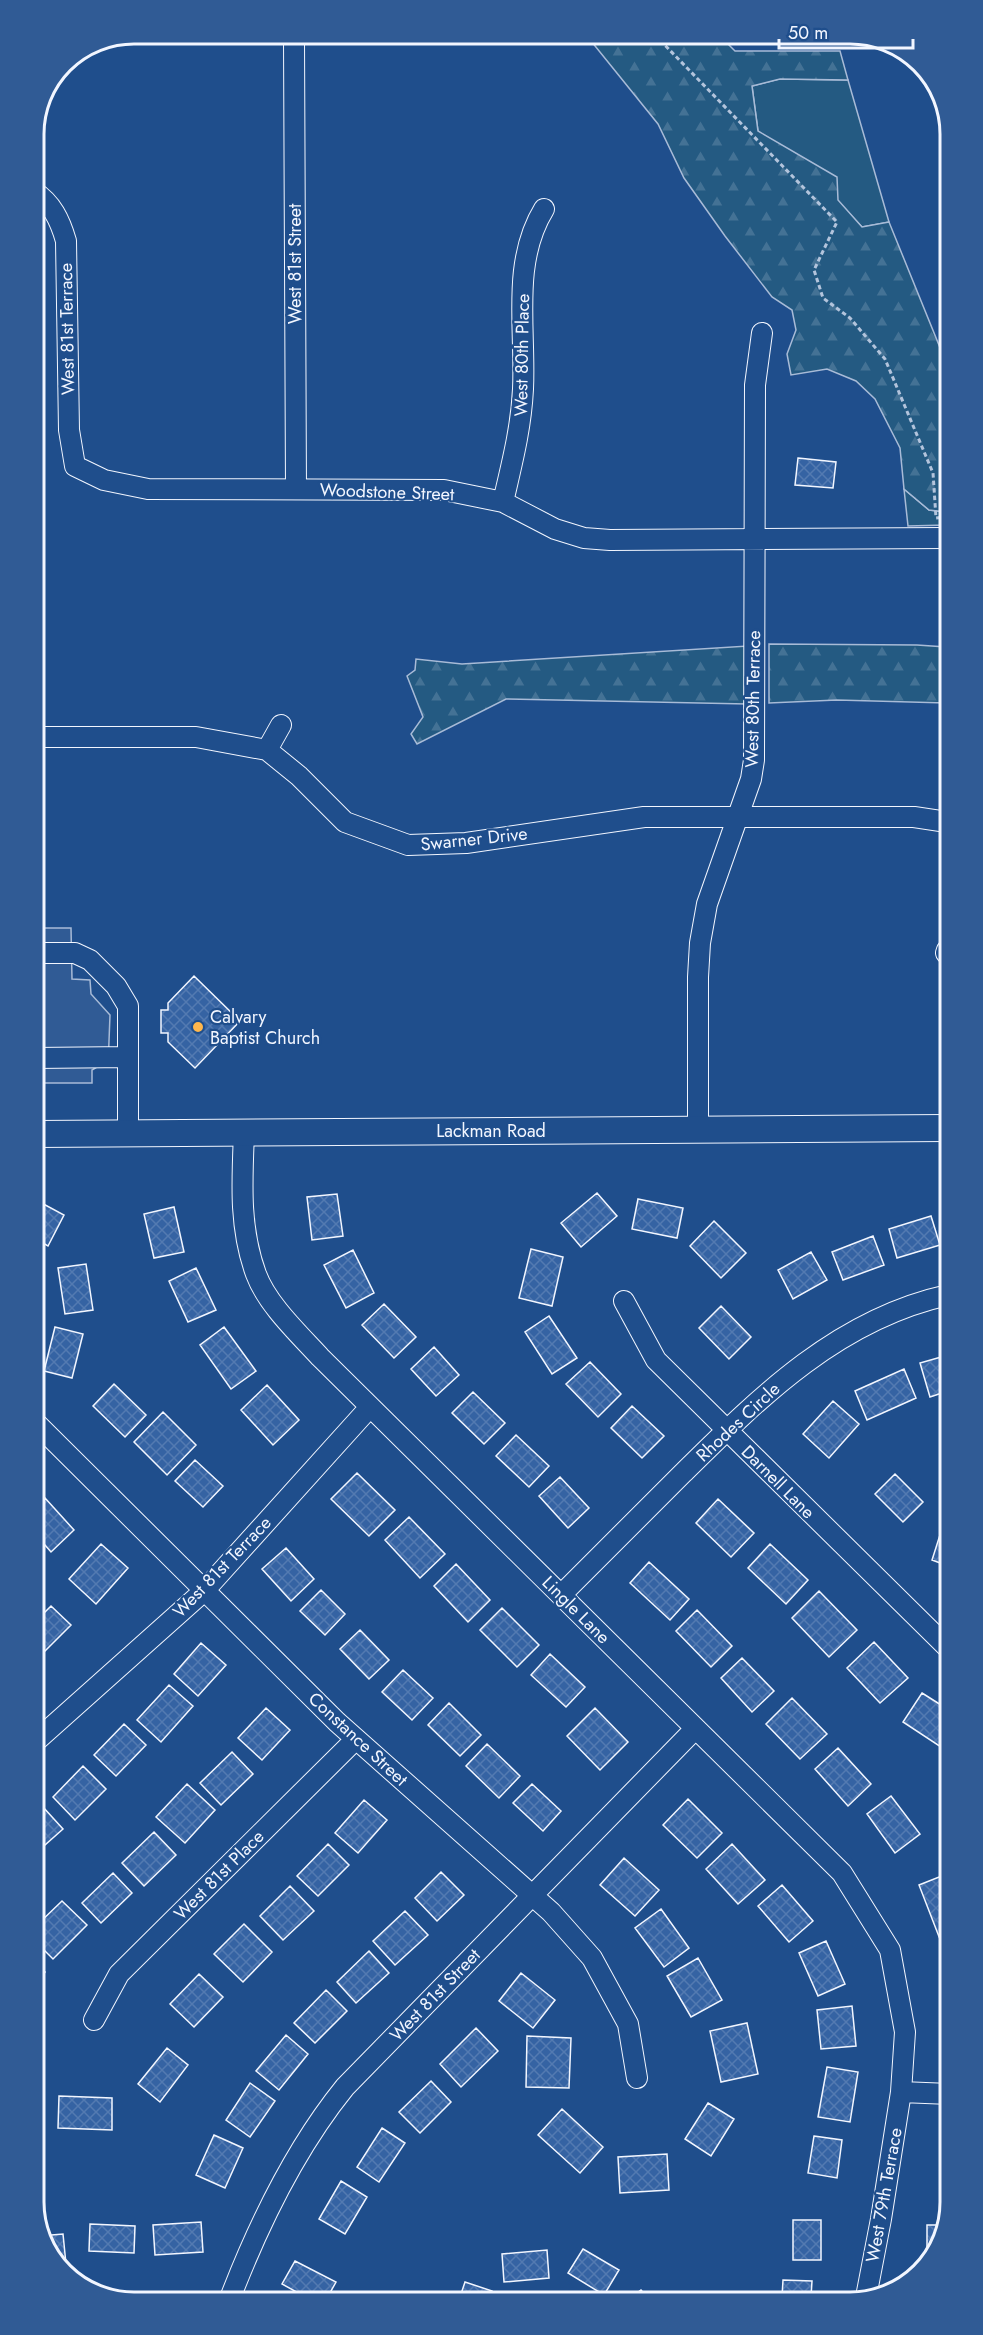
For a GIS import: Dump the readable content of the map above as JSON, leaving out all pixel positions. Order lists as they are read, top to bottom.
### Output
{
  "streets": {
    "main road": ["Lackman Road"],
    "street": [
      "West 81st Street",
      "West 81st Terrace",
      "West 80th Place",
      "Woodstone Street",
      "West 80th Terrace",
      "Swarner Drive",
      "Rhodes Circle",
      "Darnell Lane",
      "Lingle Lane",
      "Constance Street",
      "West 81st Place",
      "West 79th Terrace"
    ]
  },
  "crossings": [
    ["West 81st Street", "Woodstone Street"],
    ["West 81st Street", "Lingle Lane"],
    ["West 81st Street", "Constance Street"],
    ["West 81st Terrace", "Woodstone Street"],
    ["West 81st Terrace", "Lingle Lane"],
    ["West 81st Terrace", "Constance Street"],
    ["West 80th Place", "Woodstone Street"],
    ["Woodstone Street", "West 80th Terrace"],
    ["West 80th Terrace", "Swarner Drive"],
    ["West 80th Terrace", "Lackman Road"],
    ["Lackman Road", "Lingle Lane"],
    ["Rhodes Circle", "Darnell Lane"],
    ["Rhodes Circle", "Lingle Lane"],
    ["Lingle Lane", "West 79th Terrace"],
    ["Constance Street", "West 81st Place"]
  ],
  "places": ["Calvary Baptist Church"],
  "scale_bar": "50 m"
}
